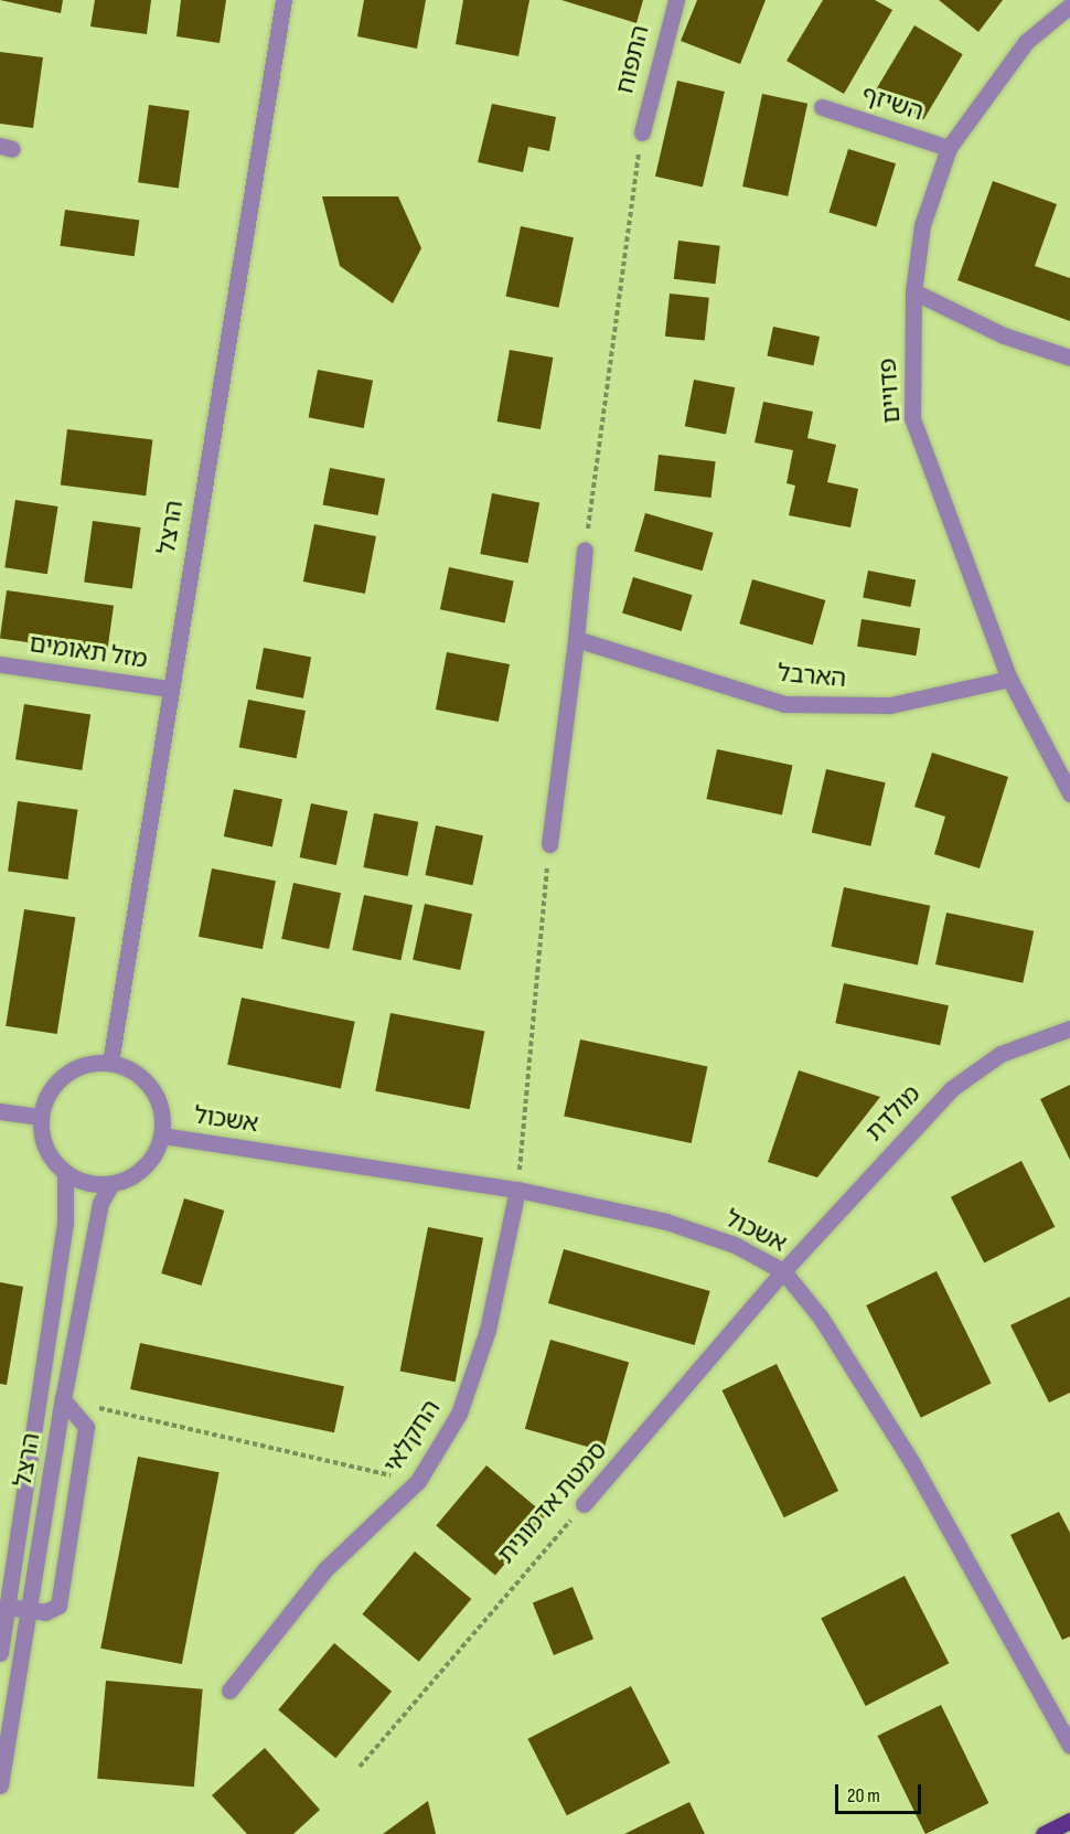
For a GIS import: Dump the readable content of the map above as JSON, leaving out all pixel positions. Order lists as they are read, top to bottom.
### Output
{
  "streets": {
    "street": [
      "התפוח",
      "השיזף",
      "פדויים",
      "הרצל",
      "מזל תאומים",
      "הארבל",
      "מולדת",
      "אשכול",
      "החקלאי",
      "סמטת אדמונית"
    ]
  },
  "crossings": [
    ["השיזף", "פדויים"],
    ["פדויים", "הארבל"],
    ["הרצל", "מזל תאומים"],
    ["הרצל", "אשכול"],
    ["מולדת", "אשכול"],
    ["מולדת", "סמטת אדמונית"],
    ["אשכול", "החקלאי"],
    ["אשכול", "סמטת אדמונית"]
  ],
  "scale_bar": "20 m"
}
